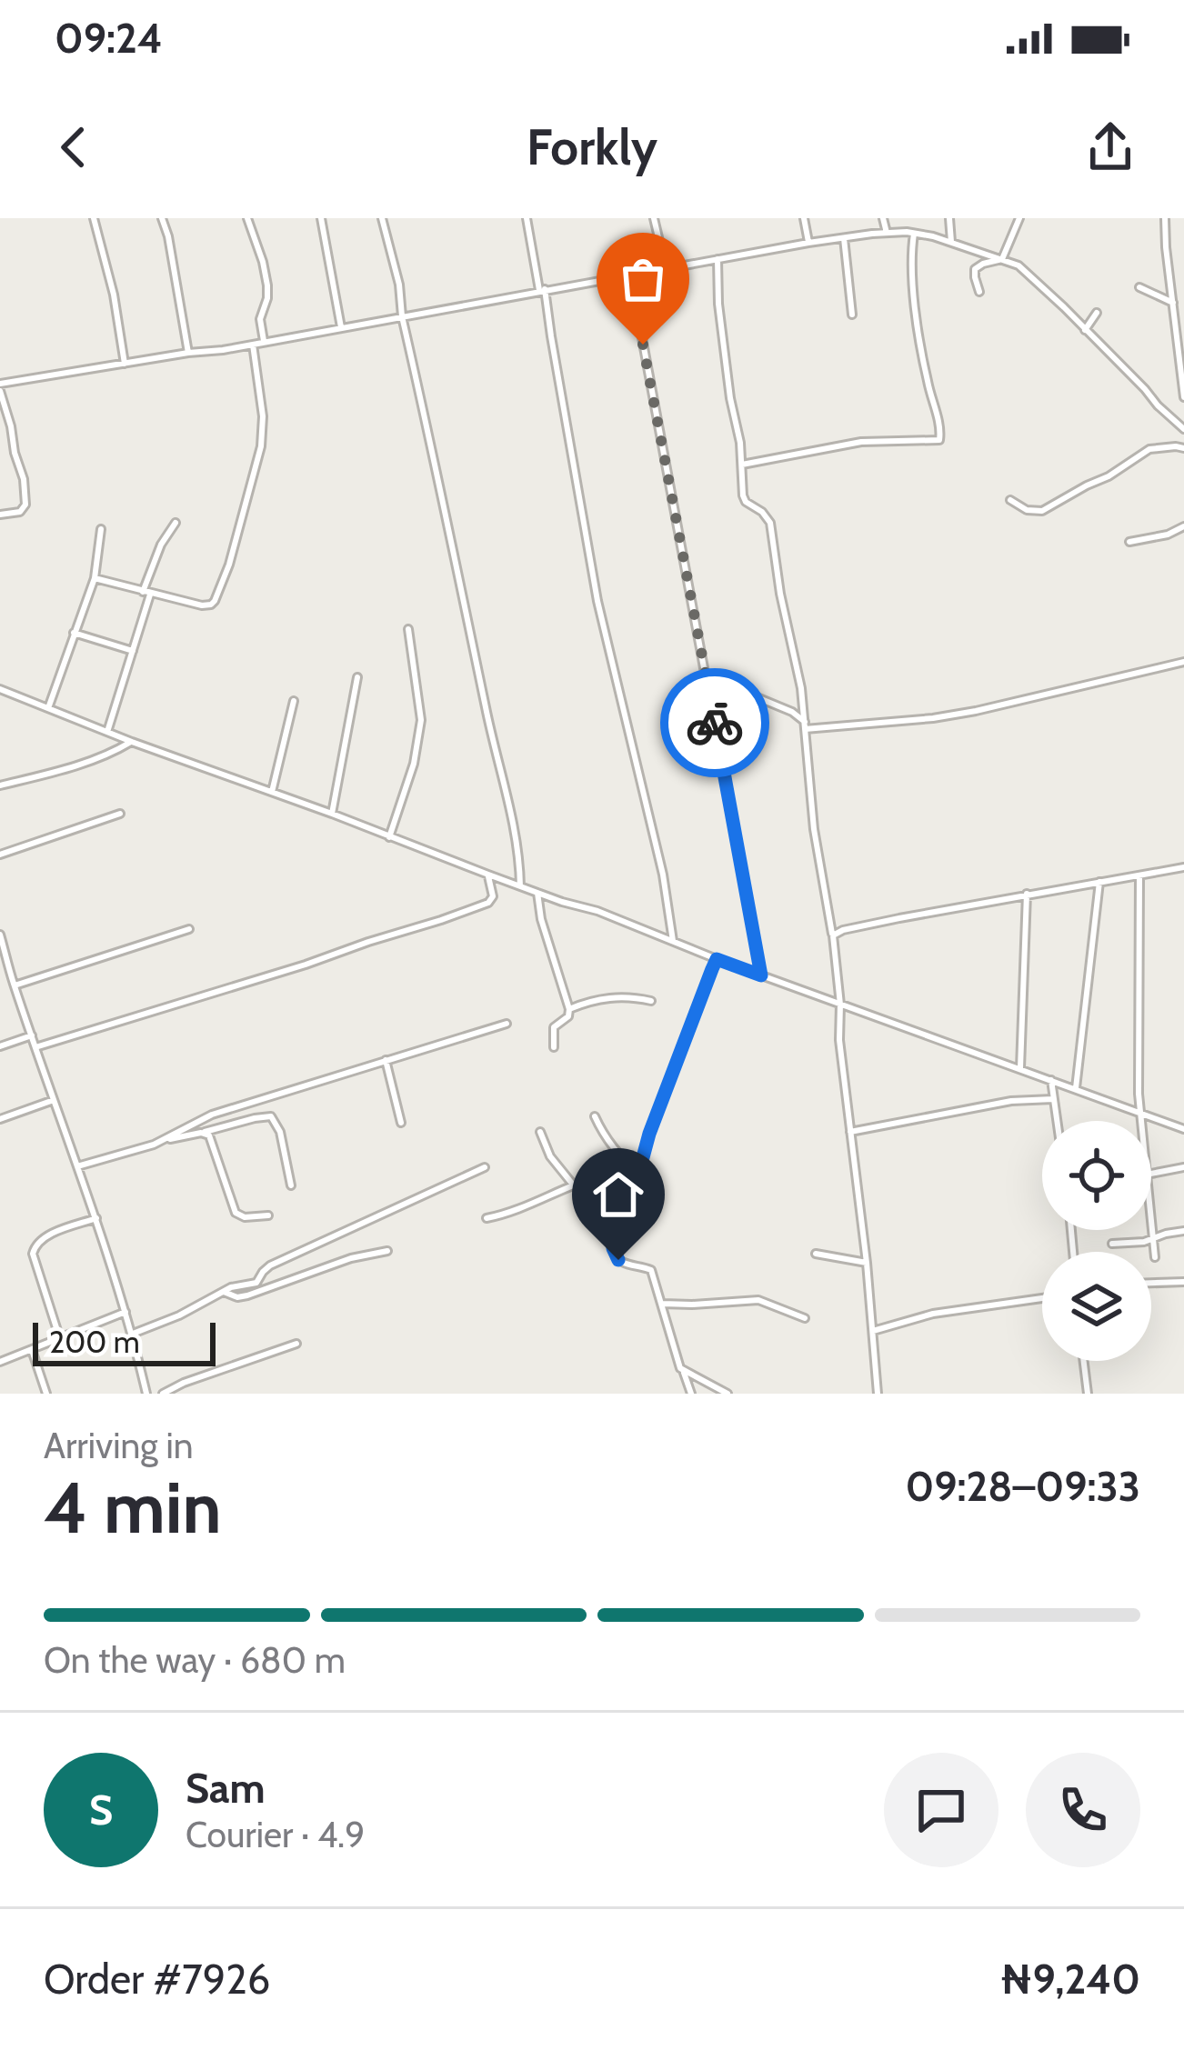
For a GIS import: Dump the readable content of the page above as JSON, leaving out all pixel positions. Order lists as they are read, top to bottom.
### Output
{
  "scale_bar": "200 m",
  "page": {
    "status": "09:24",
    "header": "Forkly",
    "scale": "200 m",
    "heading": ["4 min", "Arriving in", "09:28–09:33"],
    "panel": [
      "Sam",
      "Courier · 4.9",
      "Order #7926",
      "₦9,240"
    ],
    "bar": "On the way · 680 m",
    "round": "S"
  }
}
